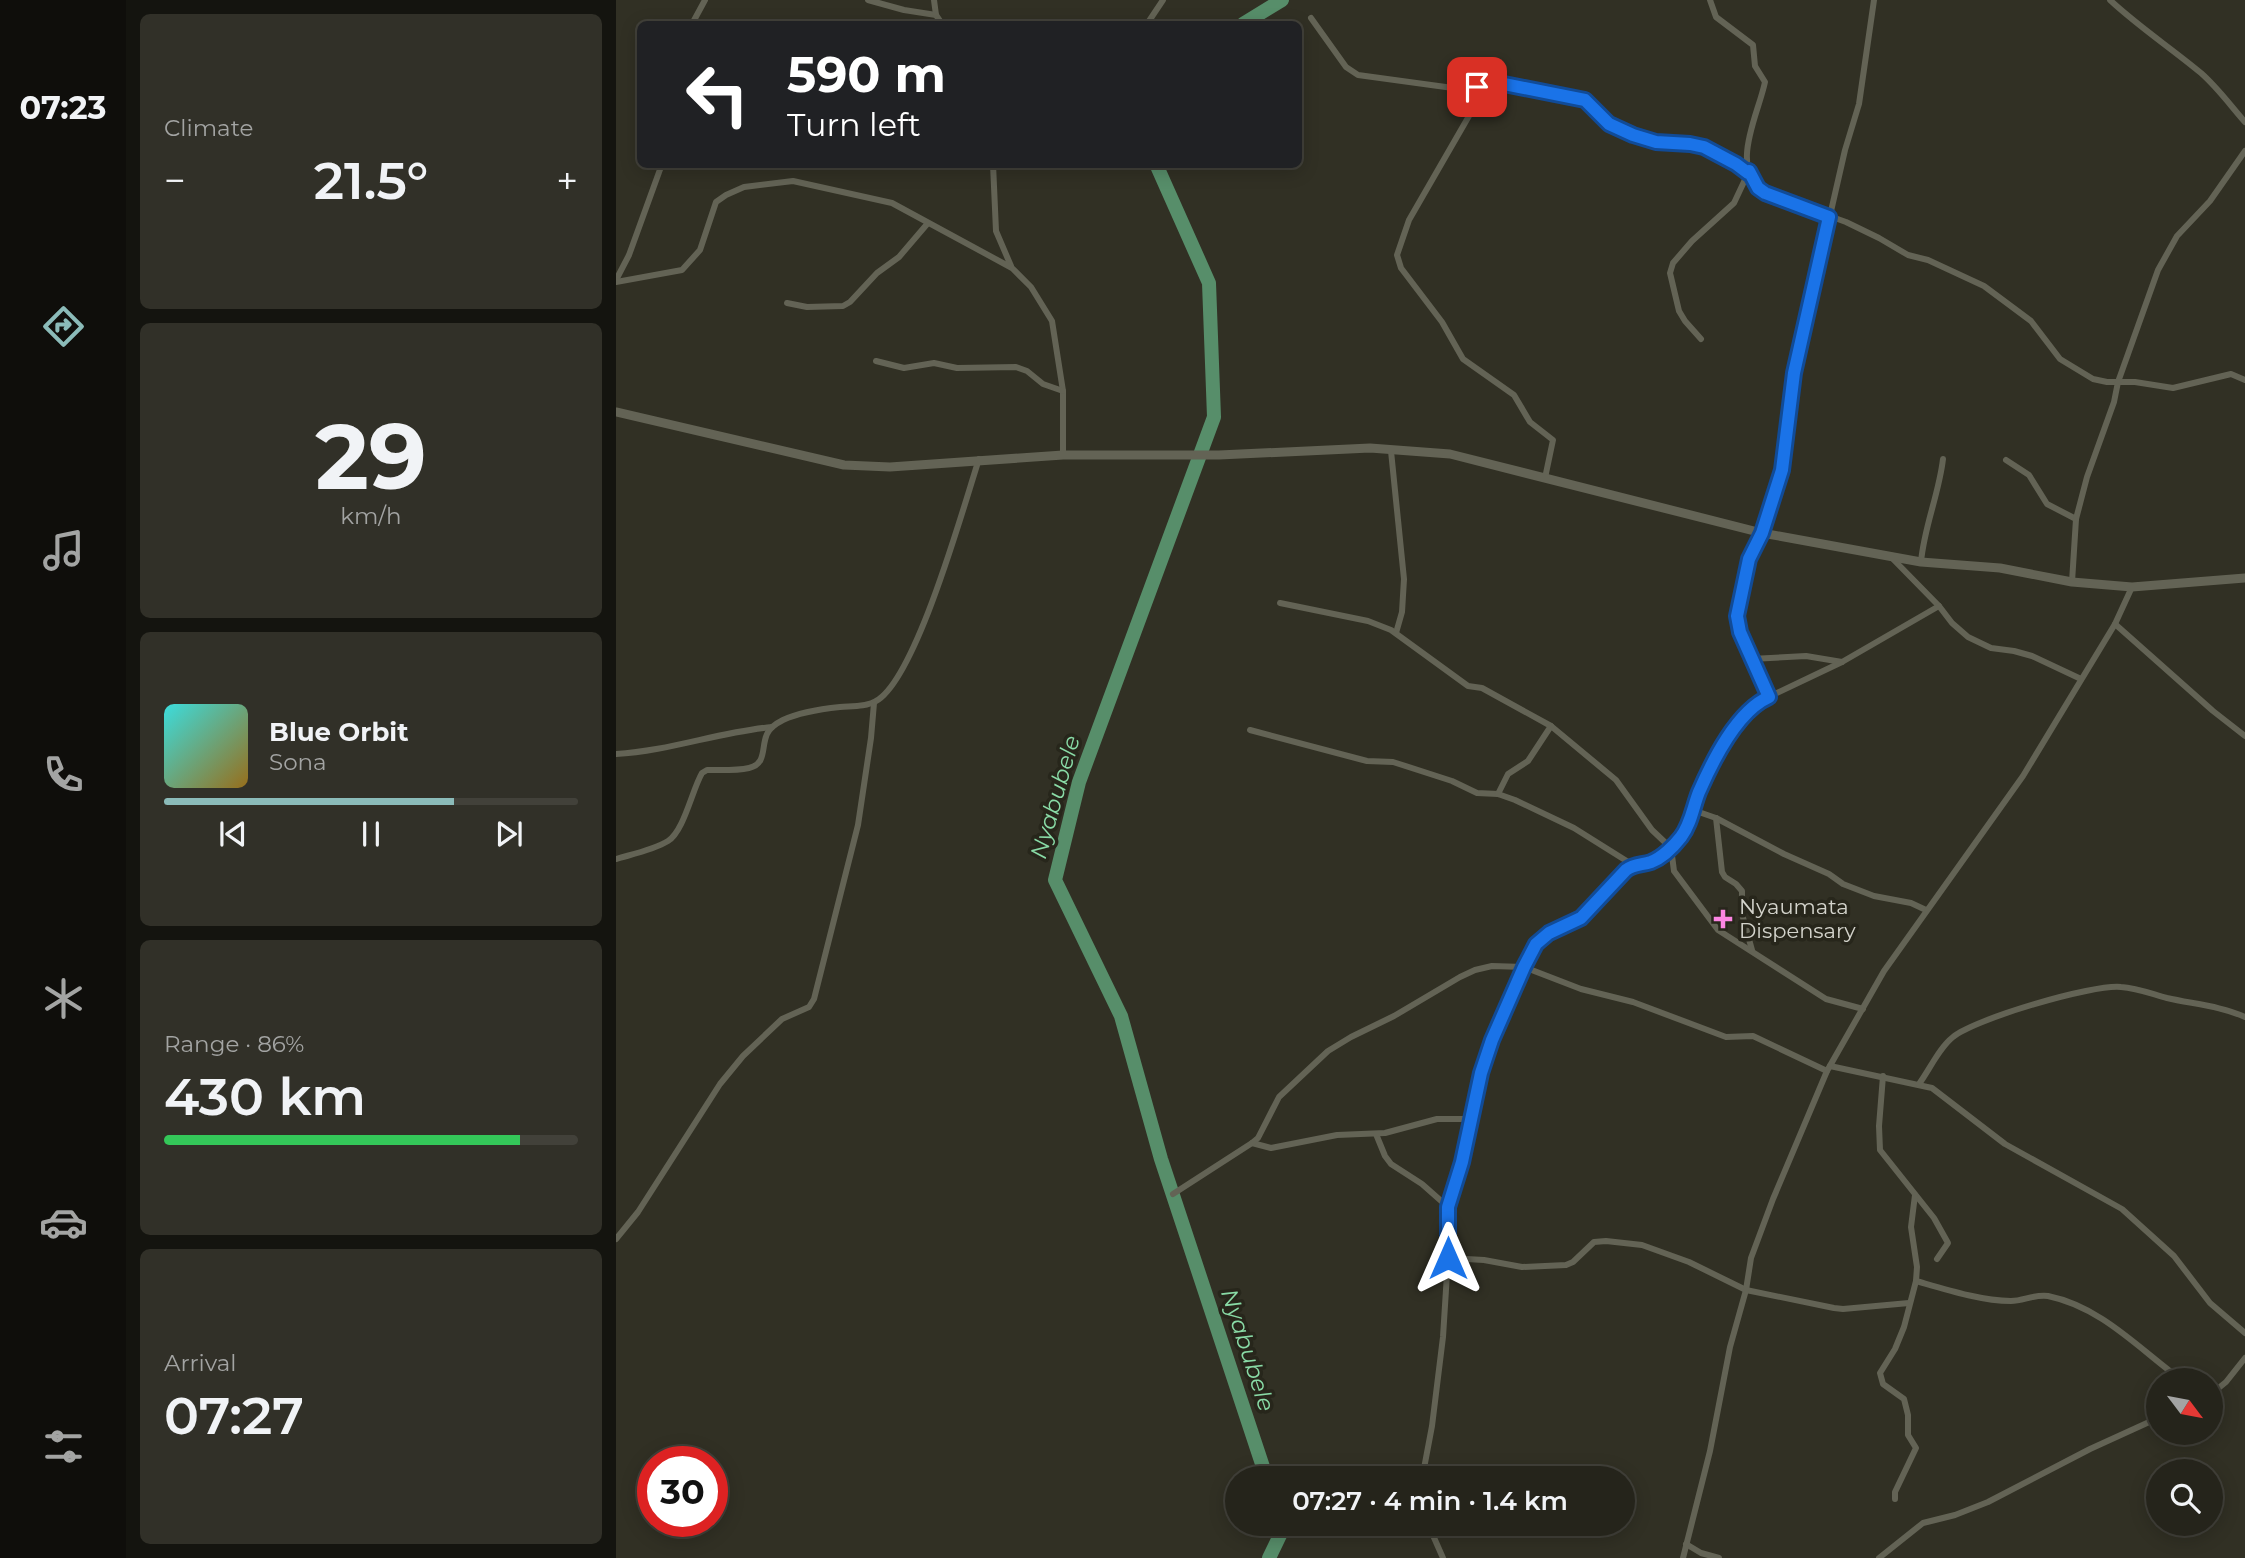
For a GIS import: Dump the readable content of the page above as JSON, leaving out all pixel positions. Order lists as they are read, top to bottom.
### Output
{
  "water": ["Nyabubele"],
  "places": {
    "health": ["Nyaumata Dispensary"]
  },
  "north": "bottom right",
  "page": {
    "tabs": "07:23",
    "tile": [
      "Climate",
      ["29", "km/h"],
      ["Range · 86%", "430 km"],
      ["Arrival", "07:27"]
    ],
    "turn": ["590 m", "Turn left"],
    "heat": ["−", "21.5°", "+"],
    "song": ["Blue Orbit", "Sona"],
    "limit": "30",
    "trip": "07:27 · 4 min · 1.4 km"
  }
}
